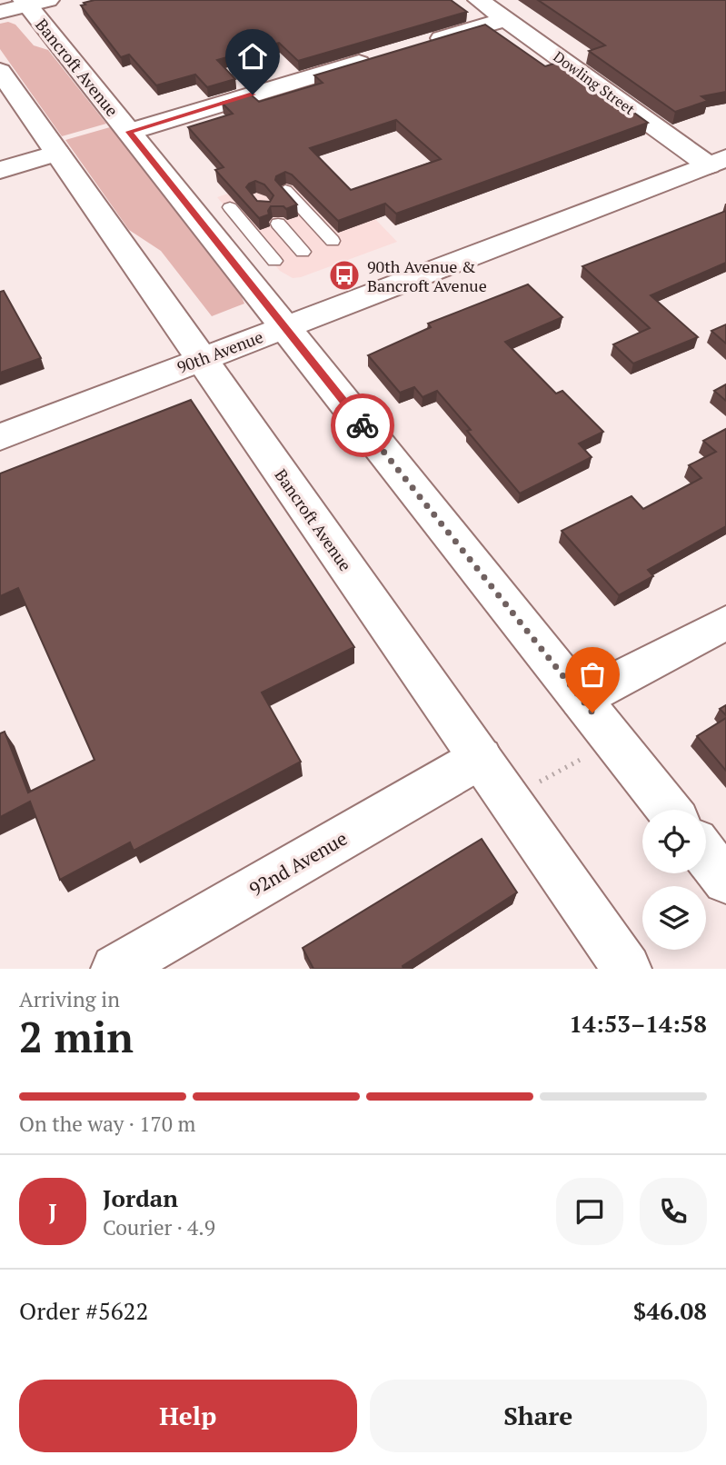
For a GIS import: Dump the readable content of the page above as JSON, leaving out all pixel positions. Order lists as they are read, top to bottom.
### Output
{
  "streets": {
    "main road": [
      "Bancroft Avenue",
      "Dowling Street",
      "90th Avenue",
      "92nd Avenue"
    ]
  },
  "crossings": [
    ["Bancroft Avenue", "90th Avenue"],
    ["Bancroft Avenue", "92nd Avenue"],
    ["Dowling Street", "90th Avenue"]
  ],
  "places": {
    "bus stop": ["90th Avenue & Bancroft Avenue"]
  },
  "page": {
    "heading": ["2 min", "Arriving in", "14:53–14:58"],
    "panel": [
      "Jordan",
      "Courier · 4.9",
      "Order #5622",
      "$46.08"
    ],
    "bar": "On the way · 170 m",
    "round": "J",
    "buttons": ["Help", "Share"]
  }
}
